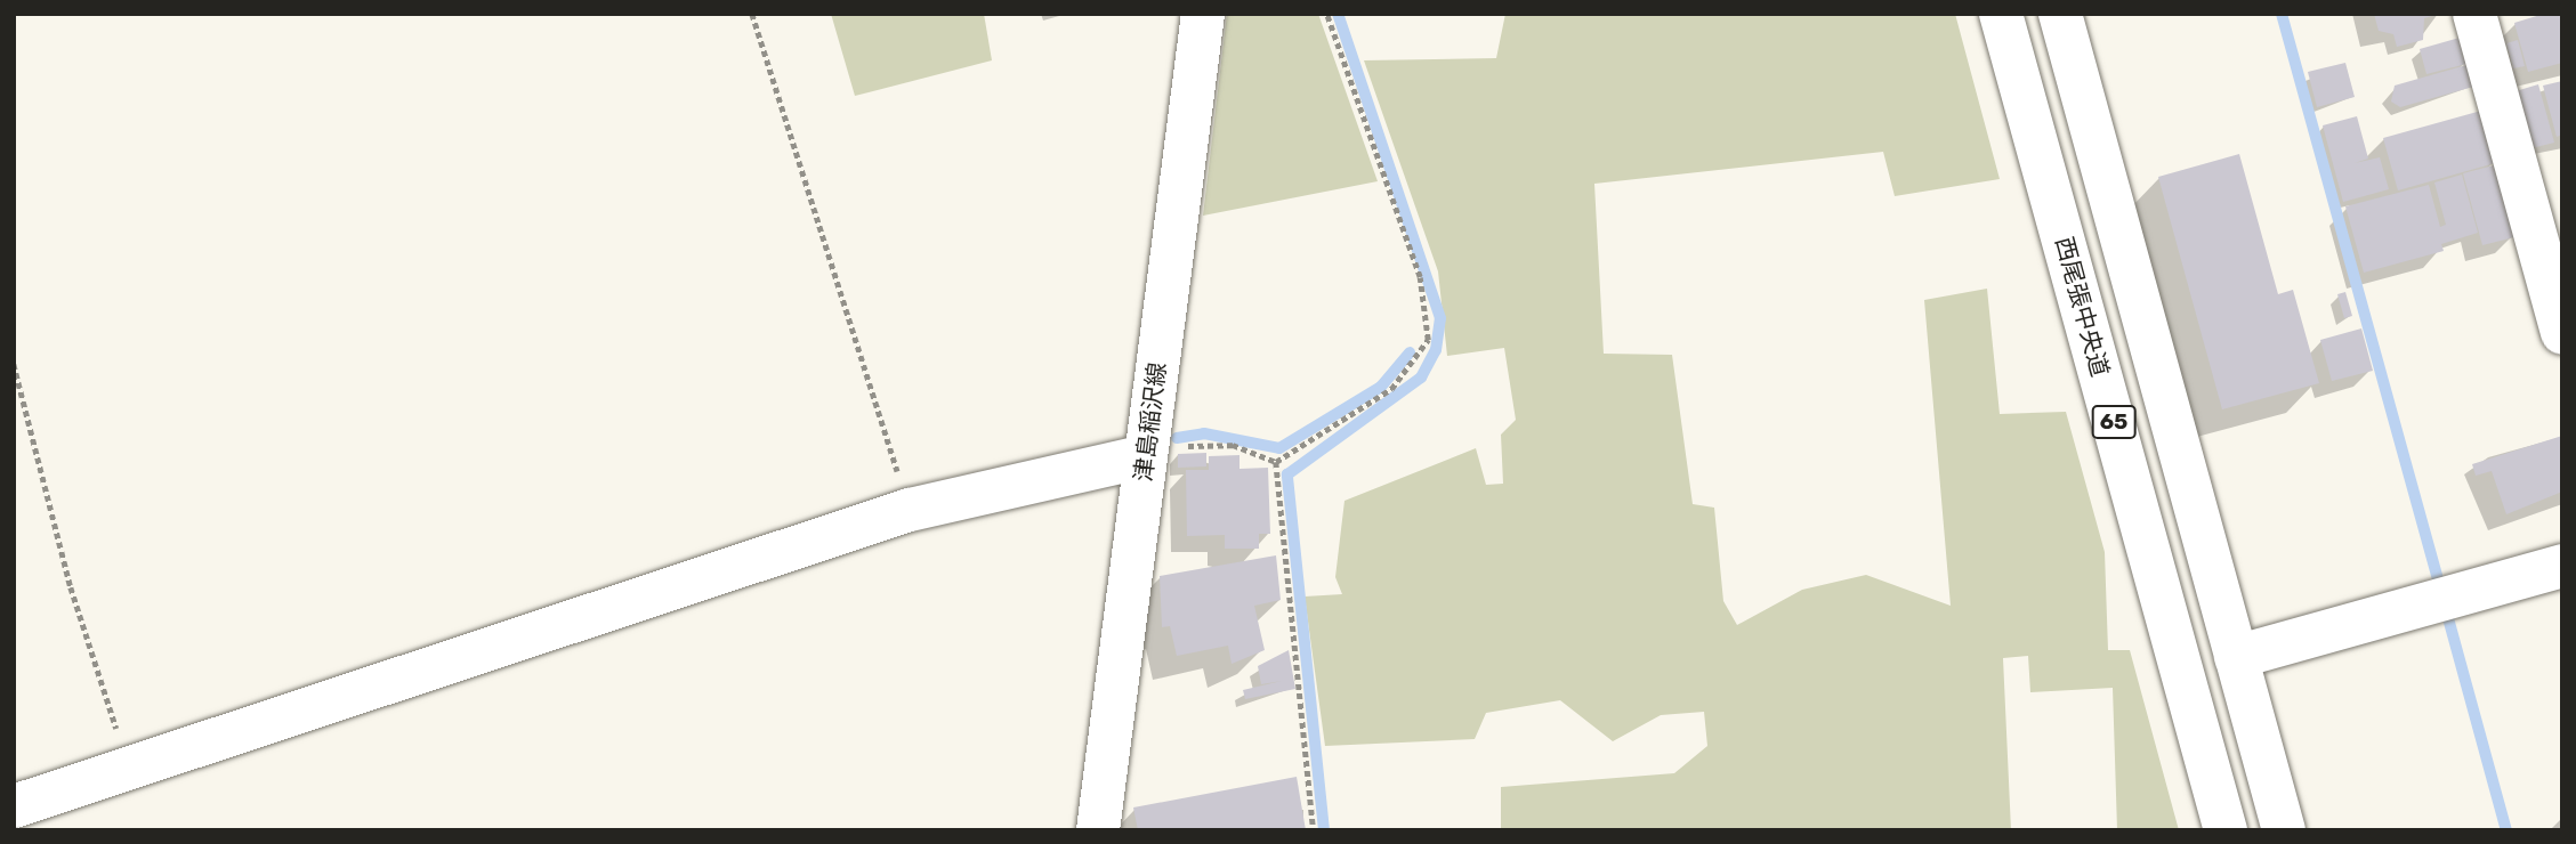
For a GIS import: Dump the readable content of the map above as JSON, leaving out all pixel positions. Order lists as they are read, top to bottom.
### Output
{
  "streets": {
    "main road": ["西尾張中央道", "津島稲沢線", "65"]
  }
}
